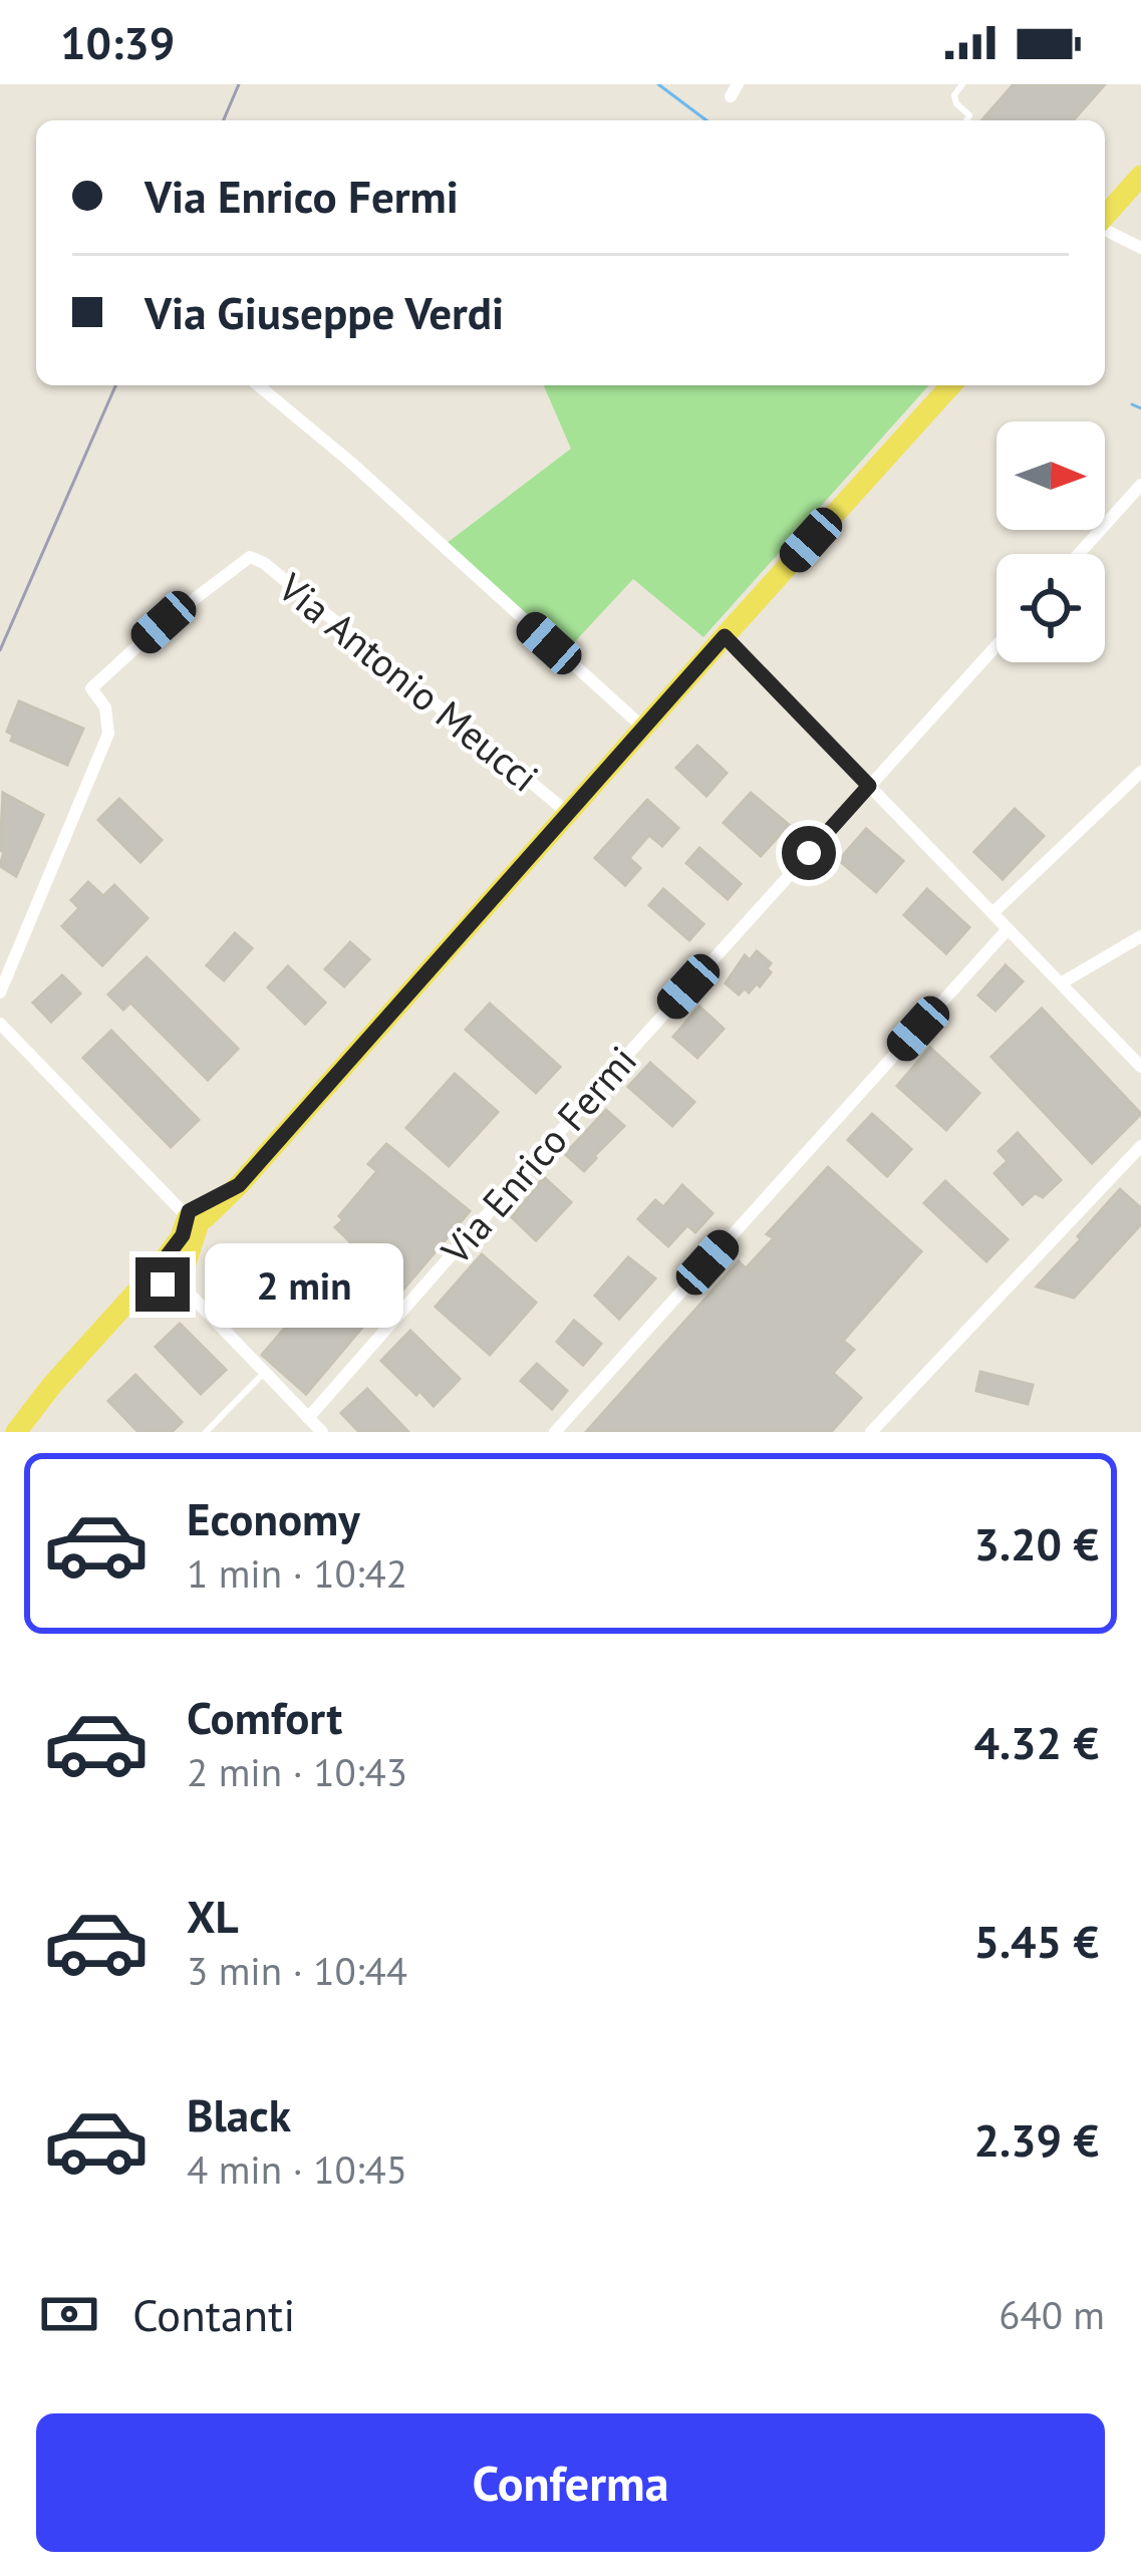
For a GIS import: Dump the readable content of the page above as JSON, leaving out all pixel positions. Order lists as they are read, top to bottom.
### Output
{
  "streets": {
    "street": ["Via Antonio Meucci", "Via Enrico Fermi"]
  },
  "north": "right",
  "page": {
    "status": "10:39",
    "banner": ["Via Enrico Fermi", "Via Giuseppe Verdi"],
    "bubble": "2 min",
    "list": [
      {
        "name": "Economy",
        "note": "1 min · 10:42",
        "value": "3.20 €"
      },
      {
        "name": "Comfort",
        "note": "2 min · 10:43",
        "value": "4.32 €"
      },
      {
        "name": "XL",
        "note": "3 min · 10:44",
        "value": "5.45 €"
      },
      {
        "name": "Black",
        "note": "4 min · 10:45",
        "value": "2.39 €"
      }
    ],
    "pay": ["Contanti", "640 m"],
    "buttons": "Conferma"
  }
}
